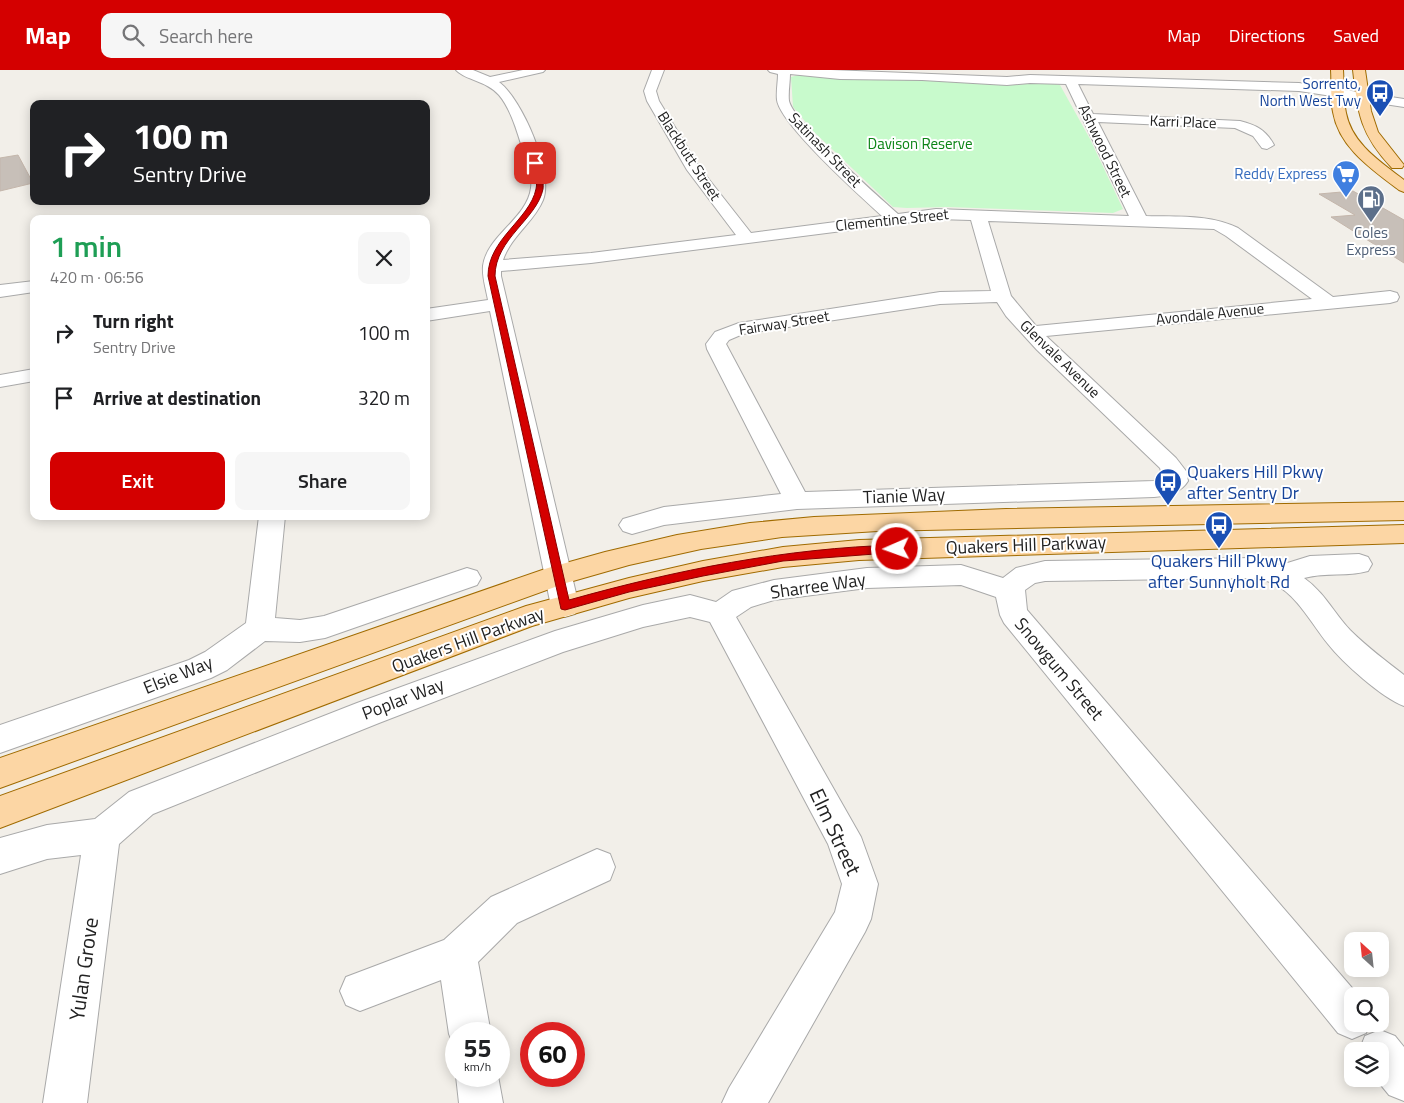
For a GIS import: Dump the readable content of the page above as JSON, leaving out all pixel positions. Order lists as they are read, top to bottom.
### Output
{
  "streets": {
    "main road": ["Quakers Hill Parkway"],
    "street": [
      "Karri Place",
      "Satinash Street",
      "Ashwood Street",
      "Blackbutt Street",
      "Clementine Street",
      "Avondale Avenue",
      "Fairway Street",
      "Glenvale Avenue",
      "Tianie Way",
      "Sharree Way",
      "Snowgum Street",
      "Elsie Way",
      "Poplar Way",
      "Elm Street",
      "Yulan Grove"
    ]
  },
  "crossings": [
    ["Karri Place", "Ashwood Street"],
    ["Satinash Street", "Clementine Street"],
    ["Ashwood Street", "Clementine Street"],
    ["Blackbutt Street", "Clementine Street"],
    ["Clementine Street", "Avondale Avenue"],
    ["Clementine Street", "Glenvale Avenue"],
    ["Avondale Avenue", "Glenvale Avenue"],
    ["Fairway Street", "Glenvale Avenue"],
    ["Fairway Street", "Tianie Way"],
    ["Glenvale Avenue", "Tianie Way"],
    ["Sharree Way", "Snowgum Street"],
    ["Sharree Way", "Poplar Way"],
    ["Sharree Way", "Elm Street"],
    ["Poplar Way", "Elm Street"],
    ["Poplar Way", "Yulan Grove"]
  ],
  "parks": ["Davison Reserve"],
  "places": {
    "bus stop": ["Sorrento, North West Twy", "Quakers Hill Pkwy after Sentry Dr", "Quakers Hill Pkwy after Sunnyholt Rd"],
    "supermarket": ["Reddy Express"],
    "fuel station": ["Coles Express"]
  },
  "north": "top left",
  "page": {
    "header": "Map",
    "search": "Search here",
    "nav": ["Map", "Directions", "Saved"],
    "turn": ["100 m", "Sentry Drive"],
    "heading": ["1 min", "420 m · 06:56"],
    "list": [
      {
        "name": "Turn right",
        "note": "Sentry Drive",
        "value": "100 m"
      },
      {
        "name": "Arrive at destination",
        "value": "320 m"
      }
    ],
    "buttons": ["Exit", "Share"],
    "speed": "55 km/h",
    "limit": "60"
  }
}
